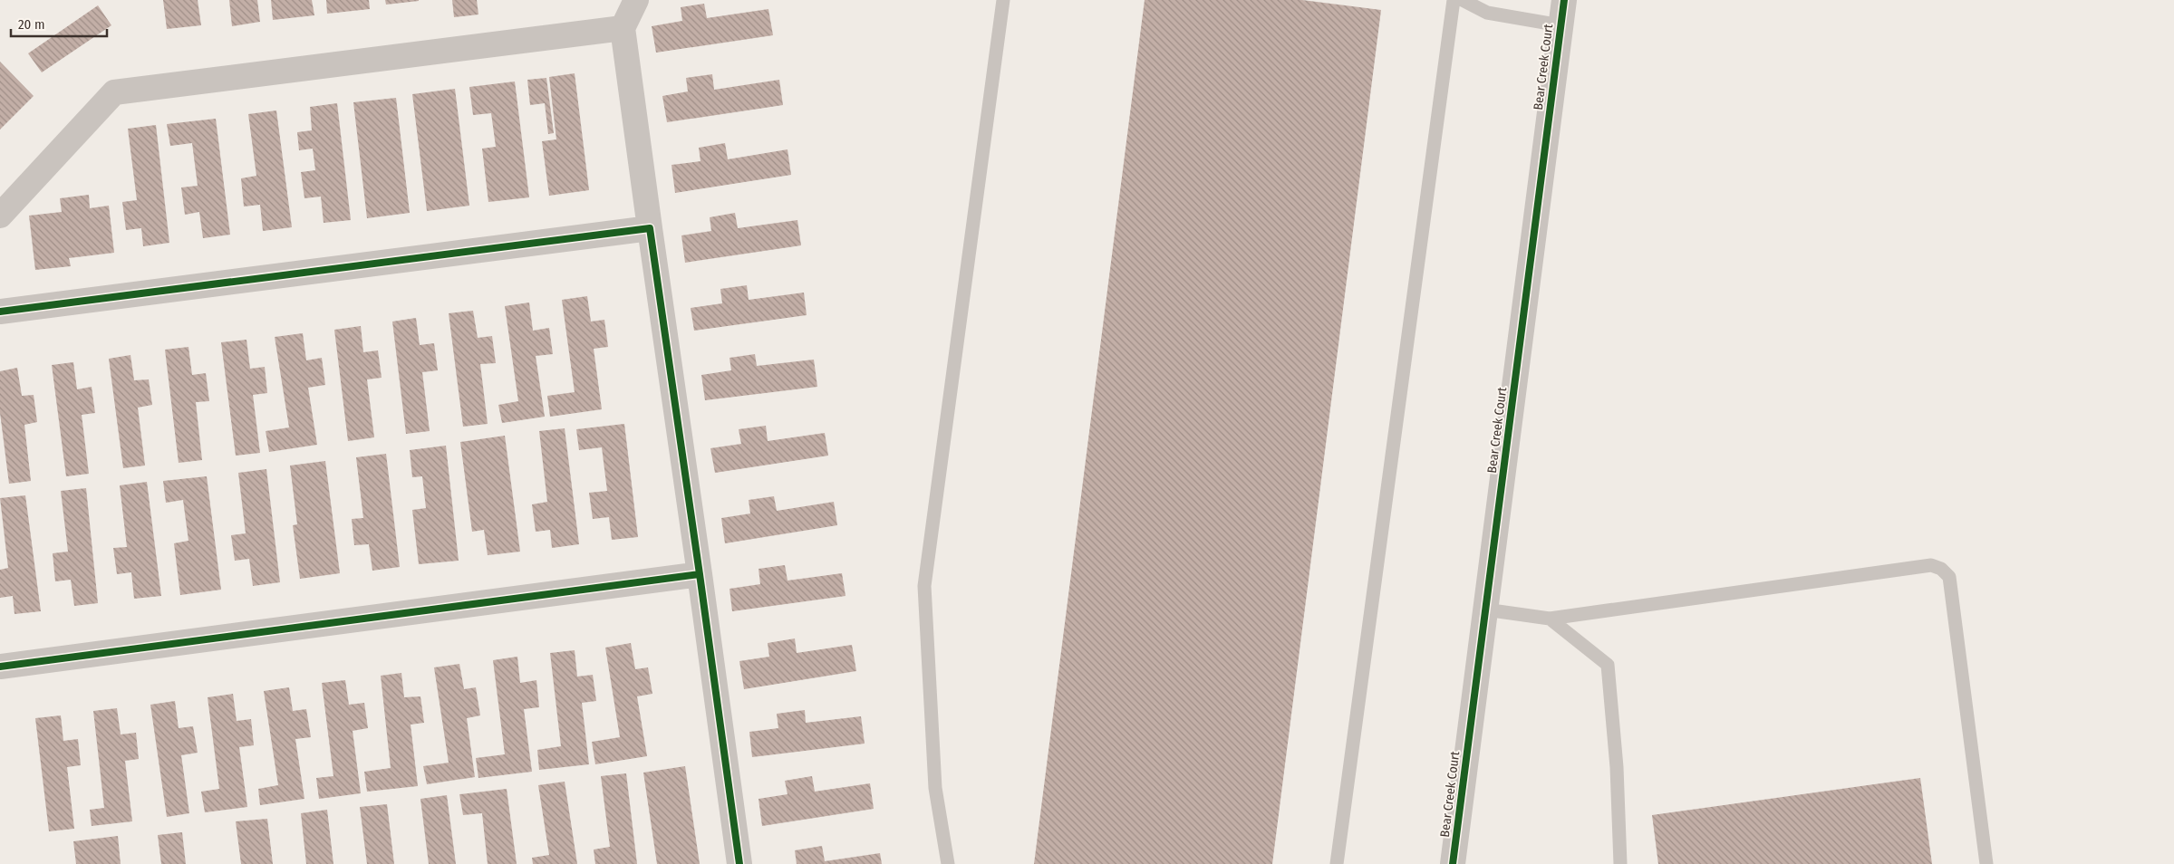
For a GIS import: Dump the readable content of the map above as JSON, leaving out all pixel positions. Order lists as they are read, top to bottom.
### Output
{
  "streets": {
    "street": ["Bear Creek Court"]
  },
  "scale_bar": "20 m"
}
